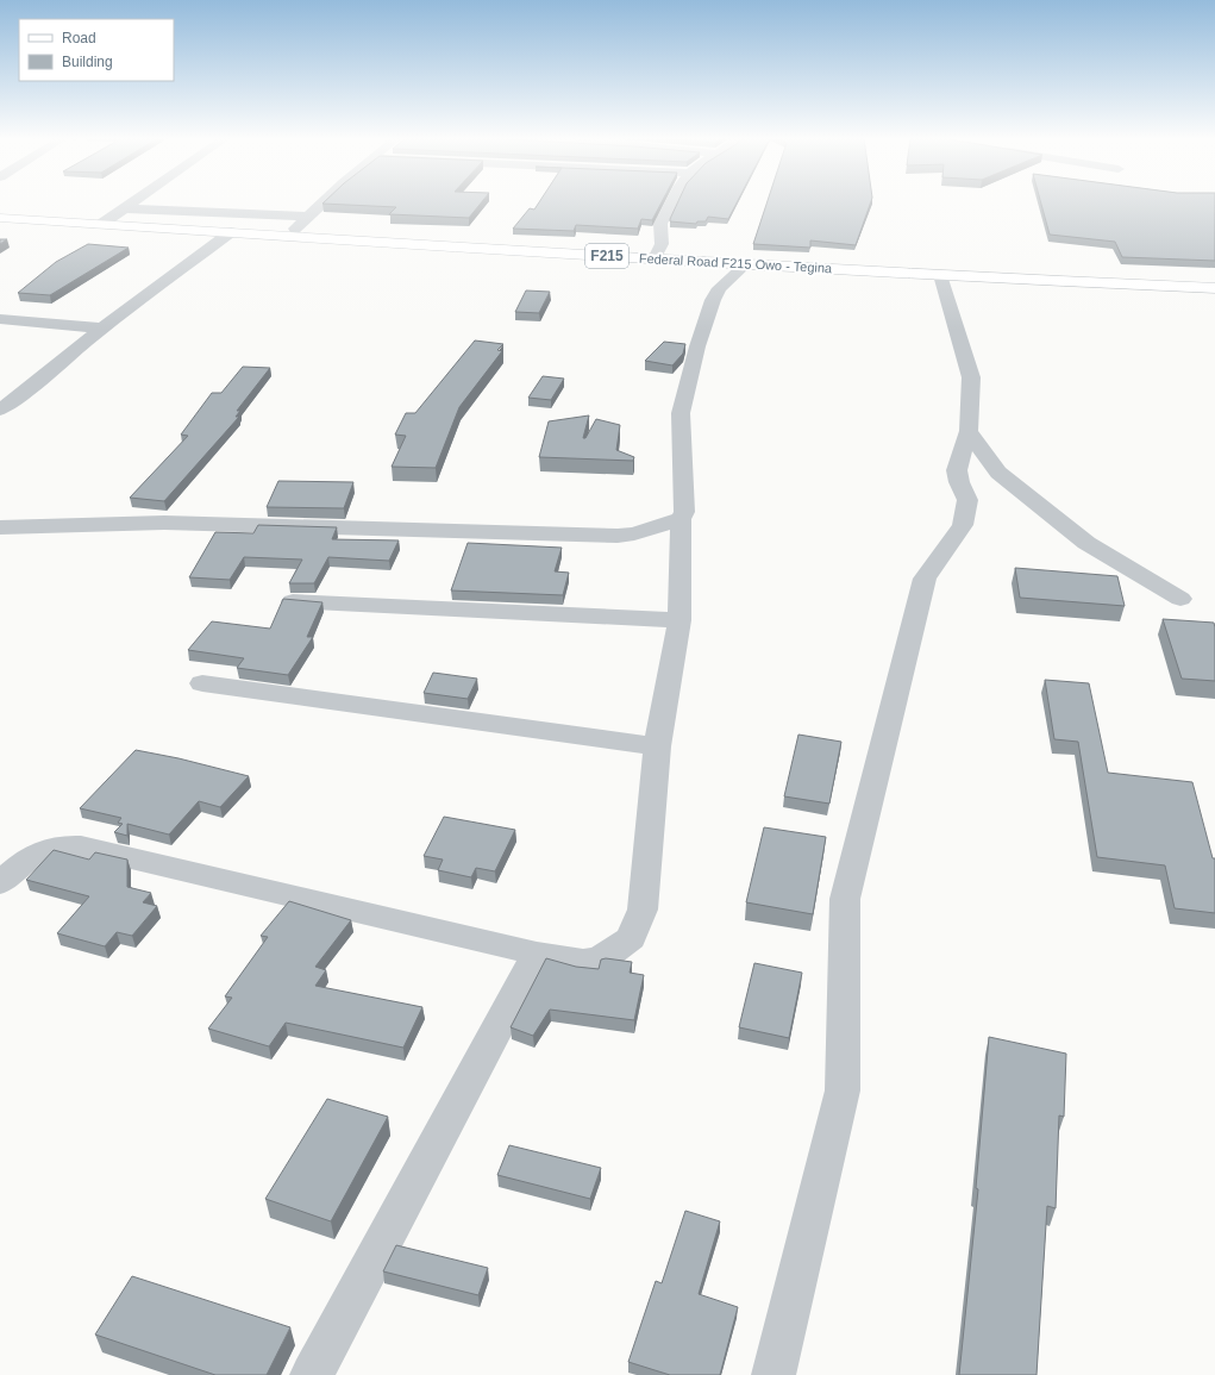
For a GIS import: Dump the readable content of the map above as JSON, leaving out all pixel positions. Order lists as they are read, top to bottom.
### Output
{
  "streets": {
    "main road": ["F215", "Federal Road F215 Owo - Tegina"]
  },
  "legend": ["Road", "Building"]
}
